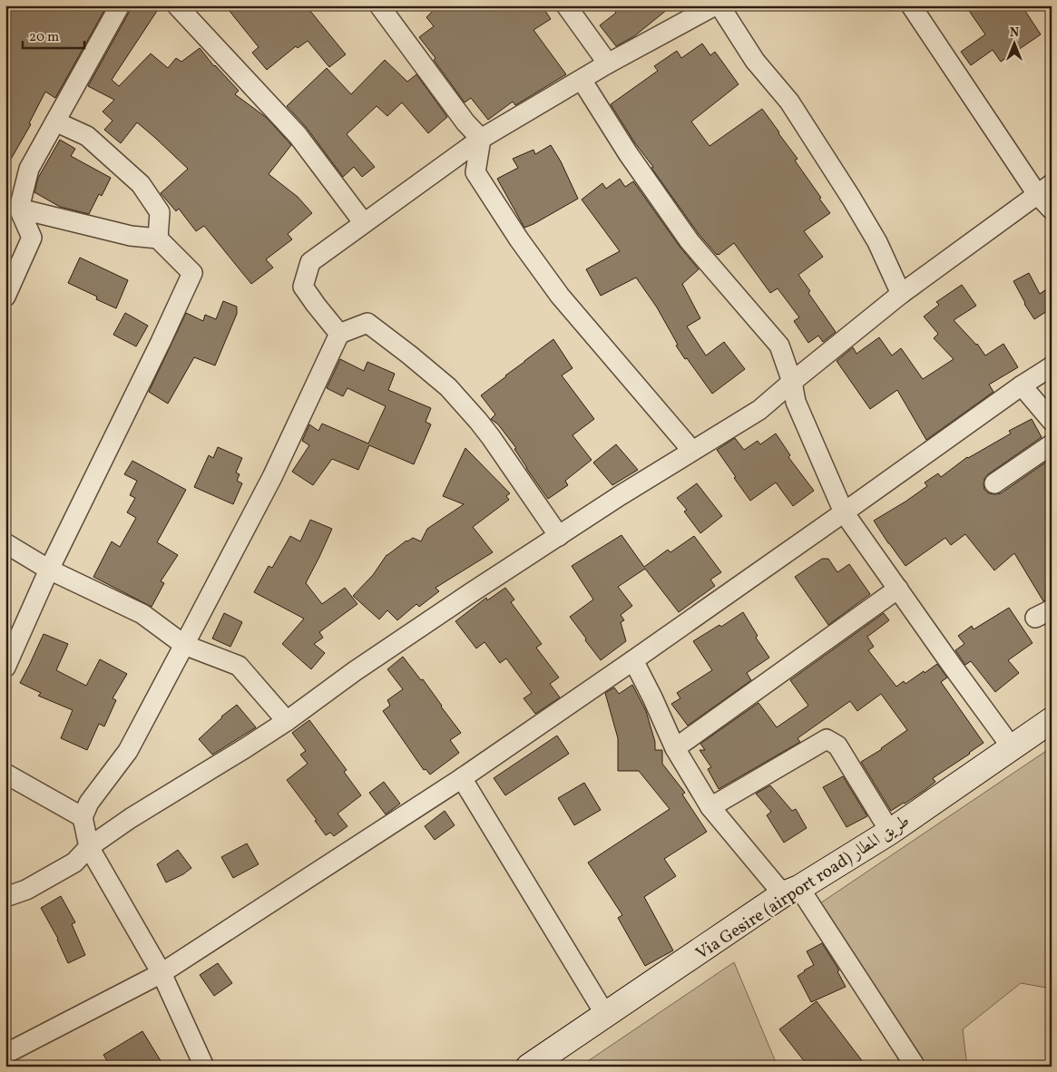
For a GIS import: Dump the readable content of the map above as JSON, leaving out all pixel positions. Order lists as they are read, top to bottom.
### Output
{
  "streets": {
    "main road": ["Via Gesire (airport road) طريق المطار"]
  },
  "scale_bar": "20 m",
  "north": "top"
}
